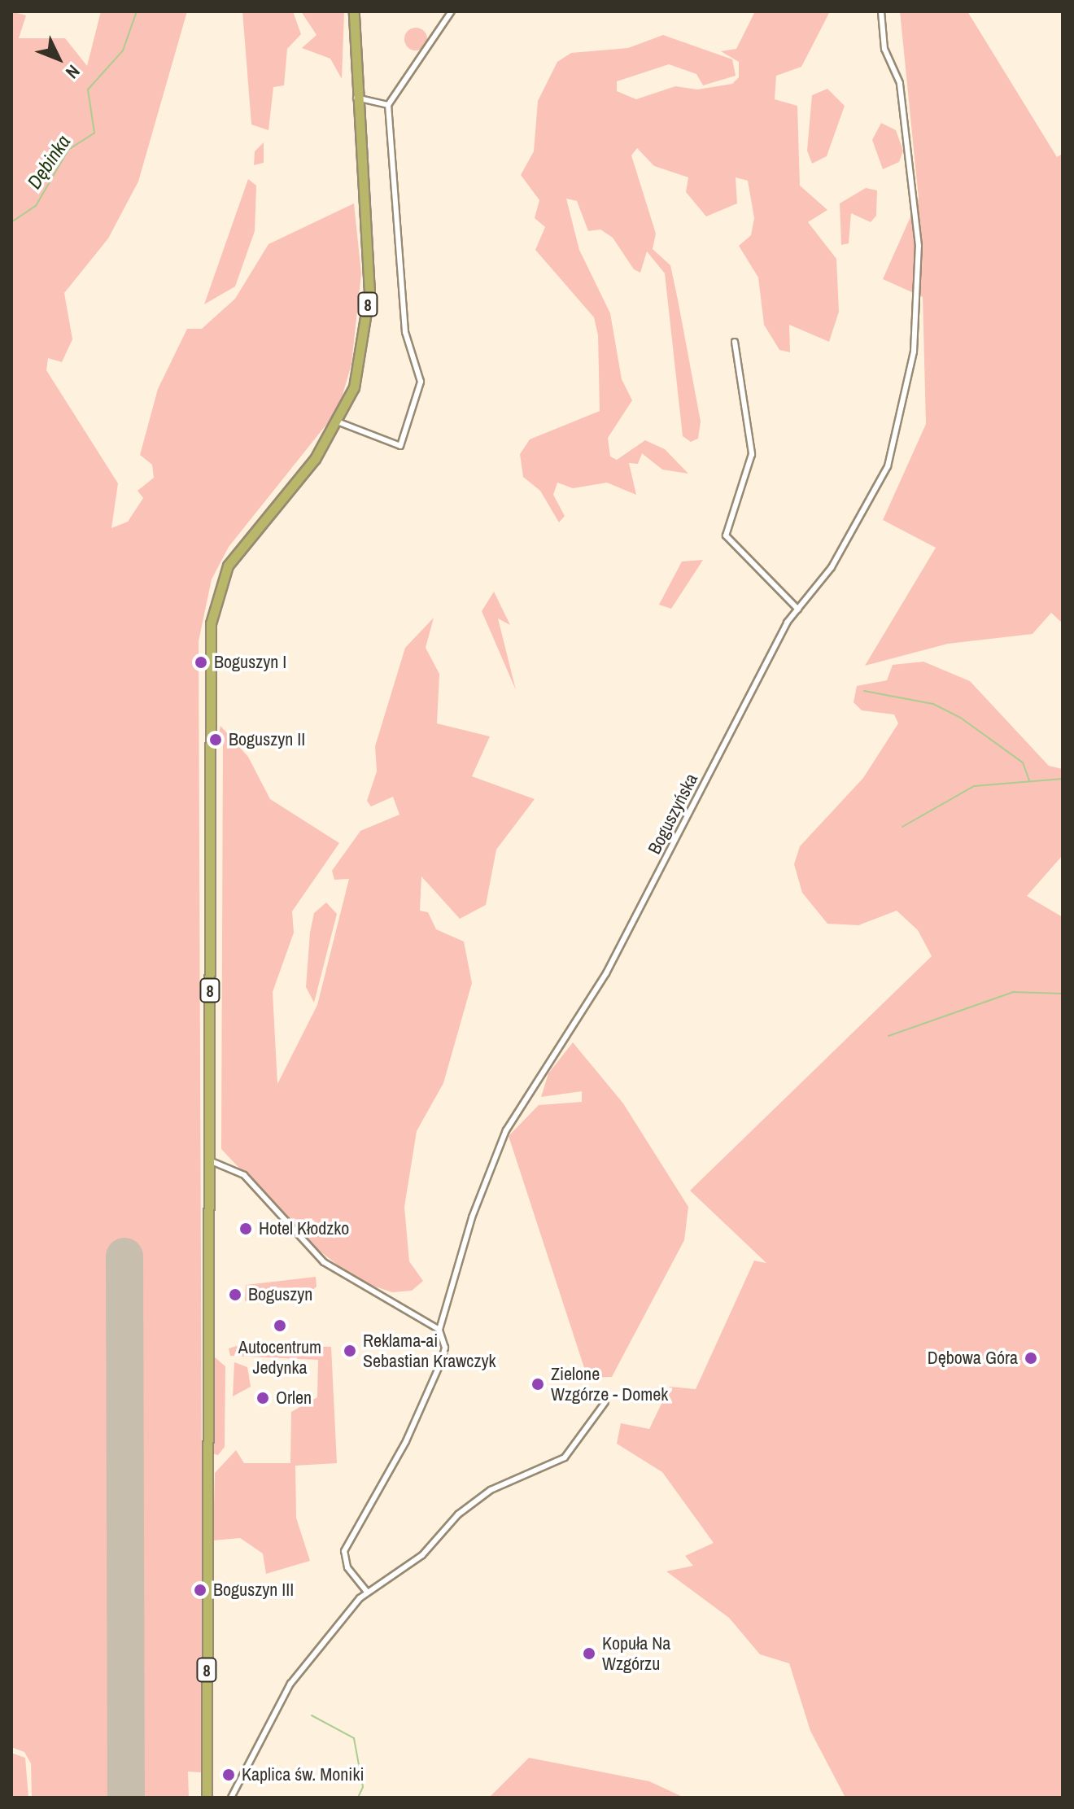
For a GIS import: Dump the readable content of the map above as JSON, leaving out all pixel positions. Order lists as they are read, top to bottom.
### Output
{
  "streets": {
    "highway": ["8"],
    "street": ["Boguszyńska"]
  },
  "water": ["Dębinka"],
  "places": [
    "Boguszyn I",
    "Boguszyn II",
    "Hotel Kłodzko",
    "Boguszyn",
    "Autocentrum Jedynka",
    "Reklama-ai Sebastian Krawczyk",
    "Dębowa Góra",
    "Zielone Wzgórze - Domek",
    "Orlen",
    "Boguszyn III",
    "Kopuła Na Wzgórzu",
    "Kaplica św. Moniki"
  ],
  "north": "bottom right"
}
